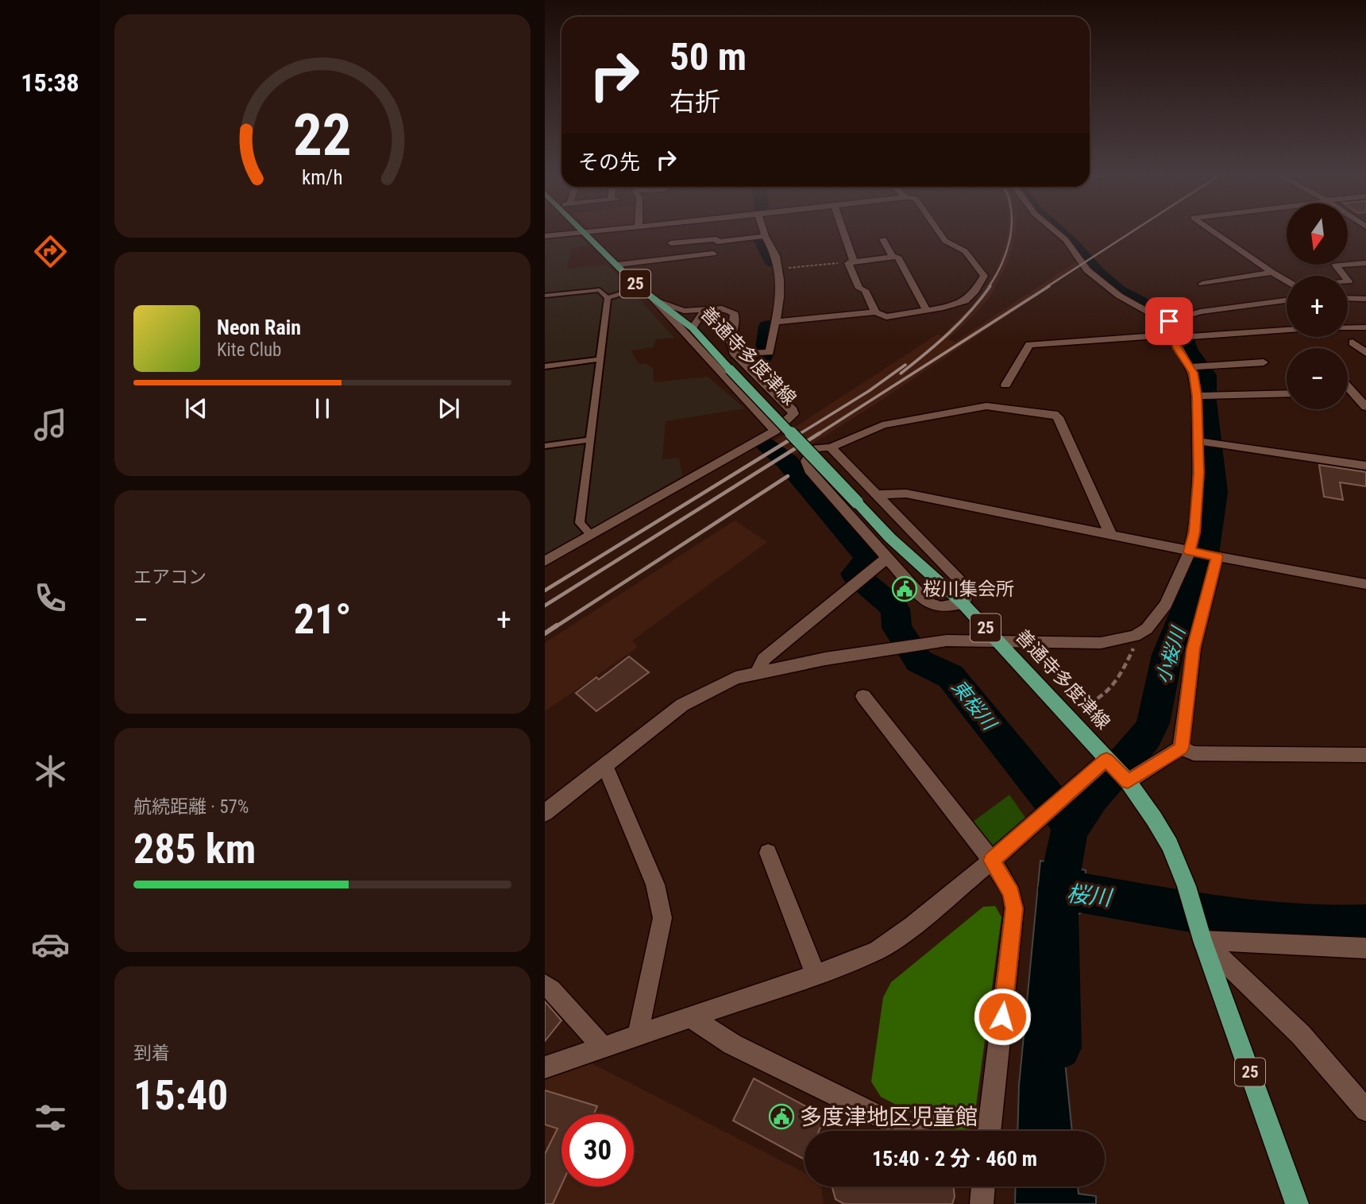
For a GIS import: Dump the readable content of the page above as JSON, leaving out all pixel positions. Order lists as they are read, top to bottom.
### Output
{
  "streets": {
    "main road": ["25", "善通寺多度津線"]
  },
  "water": ["小桜川", "東桜川", "桜川"],
  "places": {
    "public building": ["桜川集会所", "多度津地区児童館"]
  },
  "north": "bottom",
  "page": {
    "tabs": "15:38",
    "turn": ["50 m", "右折"],
    "then": "その先",
    "map_buttons": ["+", "−"],
    "song": ["Neon Rain", "Kite Club"],
    "tile": [
      "エアコン",
      ["航続距離 · 57%", "285 km"],
      ["到着", "15:40"]
    ],
    "heat": ["−", "21°", "+"],
    "limit": "30",
    "trip": "15:40 · 2 分 · 460 m",
    "gauge": ["22", "km/h"]
  }
}
